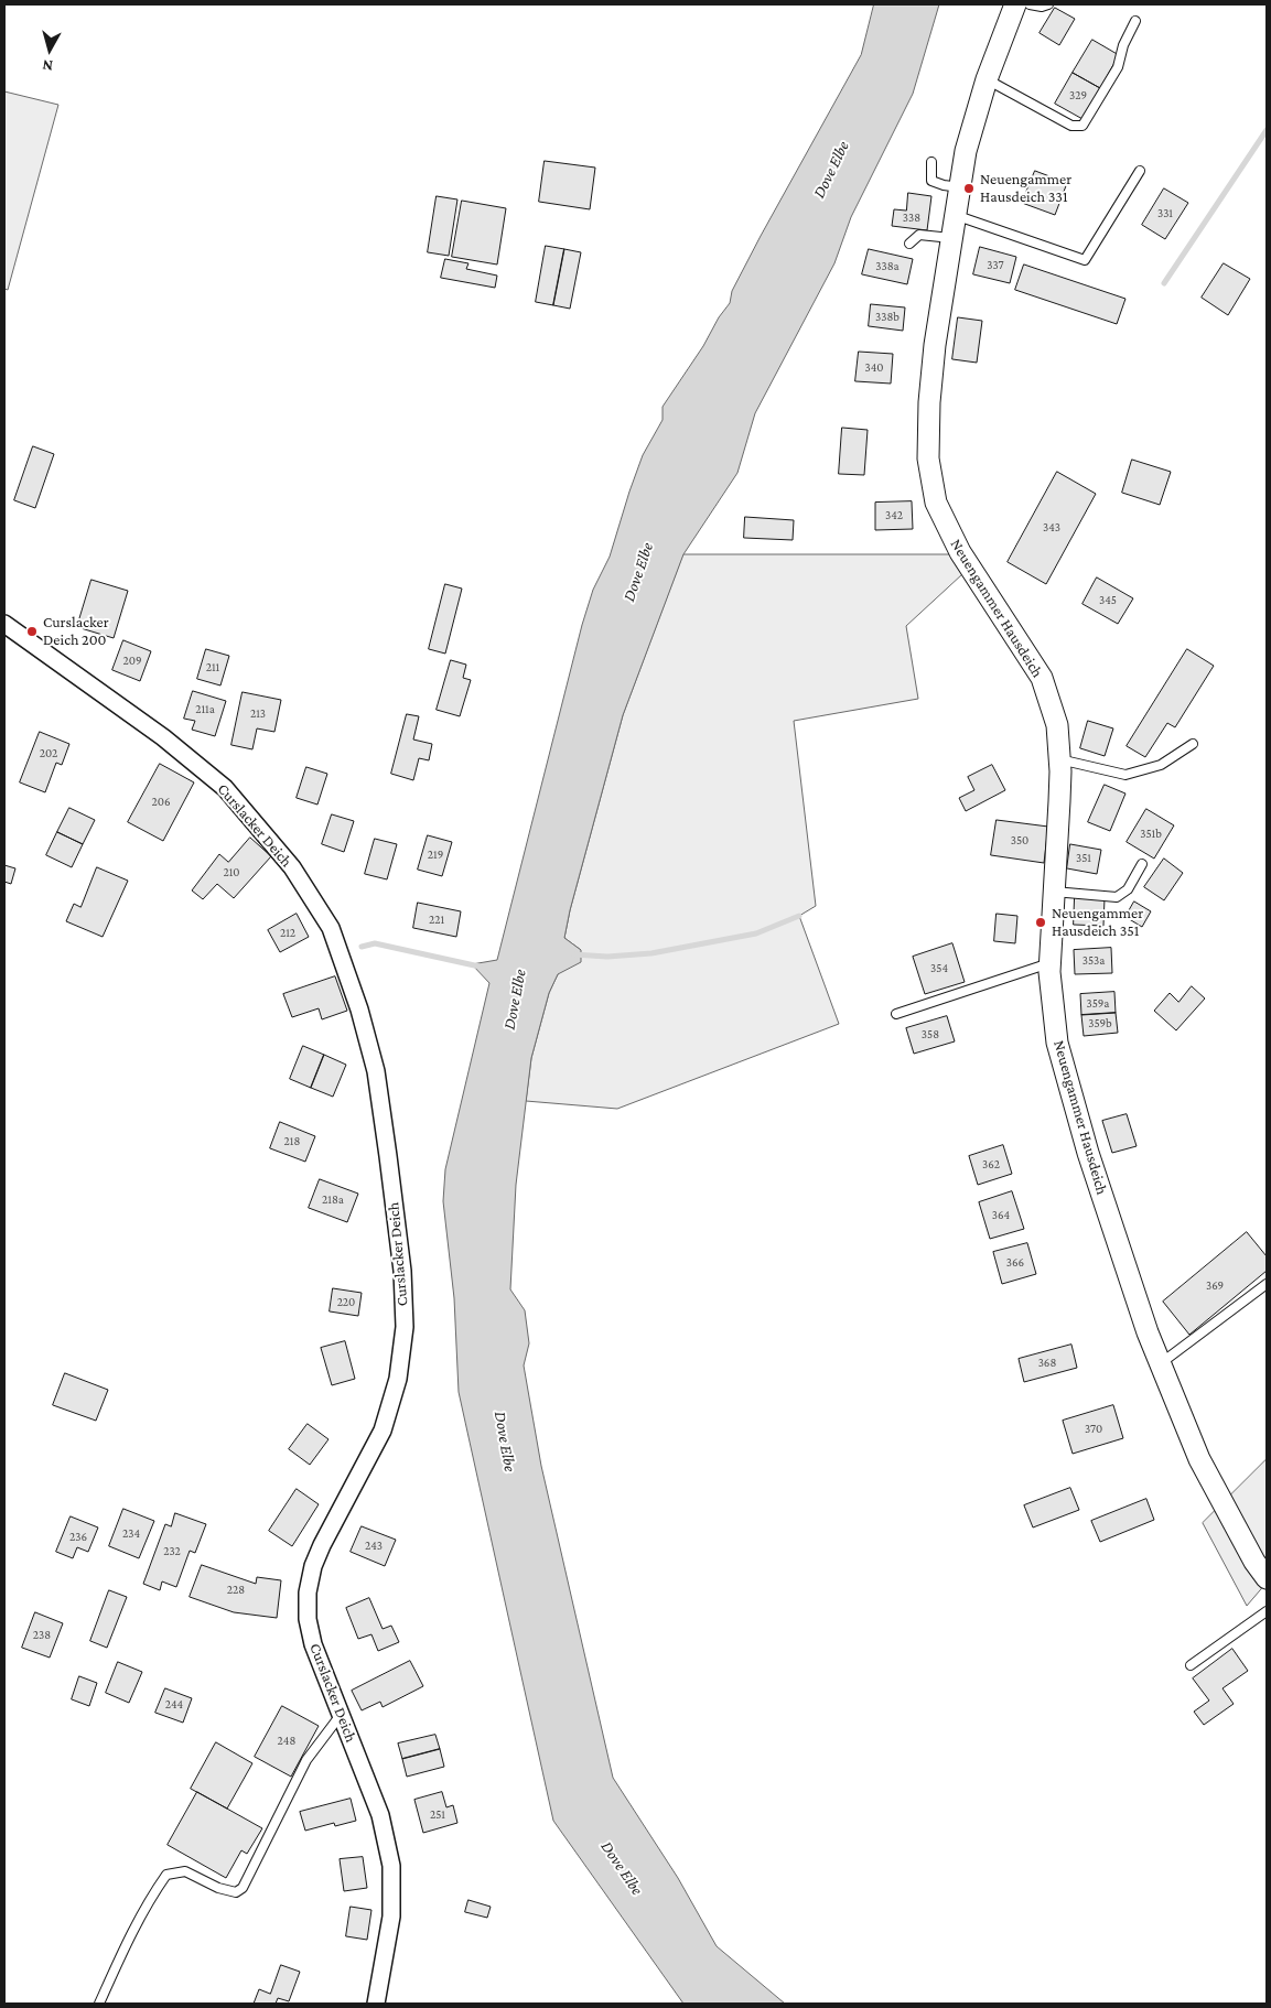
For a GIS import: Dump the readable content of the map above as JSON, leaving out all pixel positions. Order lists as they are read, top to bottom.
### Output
{
  "streets": {
    "street": ["Neuengammer Hausdeich", "Curslacker Deich"]
  },
  "water": ["Dove Elbe"],
  "places": ["Neuengammer Hausdeich 331", "Curslacker Deich 200", "Neuengammer Hausdeich 351"],
  "house_numbers": [
    "329",
    "331",
    "338",
    "337",
    "338a",
    "338b",
    "340",
    "342",
    "343",
    "345",
    "209",
    "211",
    "211a",
    "213",
    "202",
    "206",
    "351b",
    "350",
    "219",
    "351",
    "210",
    "221",
    "212",
    "353a",
    "354",
    "359a",
    "359b",
    "358",
    "218",
    "362",
    "218a",
    "364",
    "366",
    "369",
    "220",
    "368",
    "370",
    "234",
    "236",
    "243",
    "232",
    "228",
    "238",
    "244",
    "248",
    "251"
  ],
  "north": "bottom"
}
